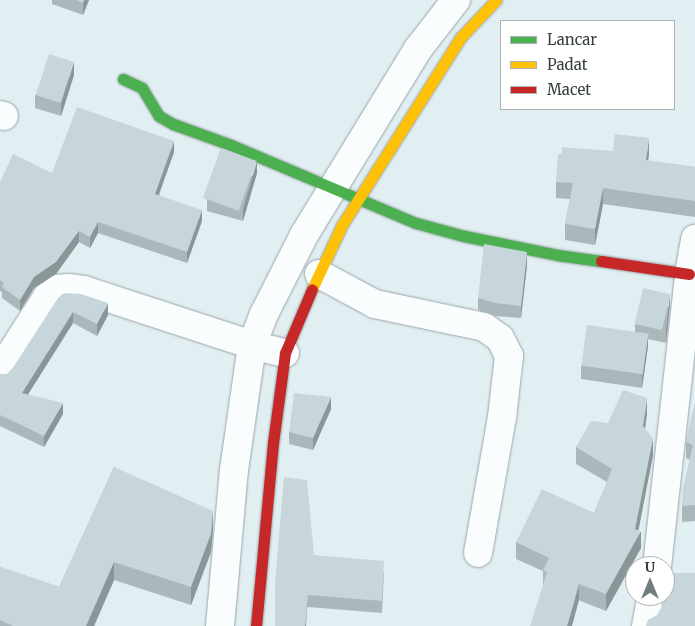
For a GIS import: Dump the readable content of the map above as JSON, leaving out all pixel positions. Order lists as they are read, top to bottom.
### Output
{
  "legend": ["Lancar", "Padat", "Macet"],
  "north": "top"
}
